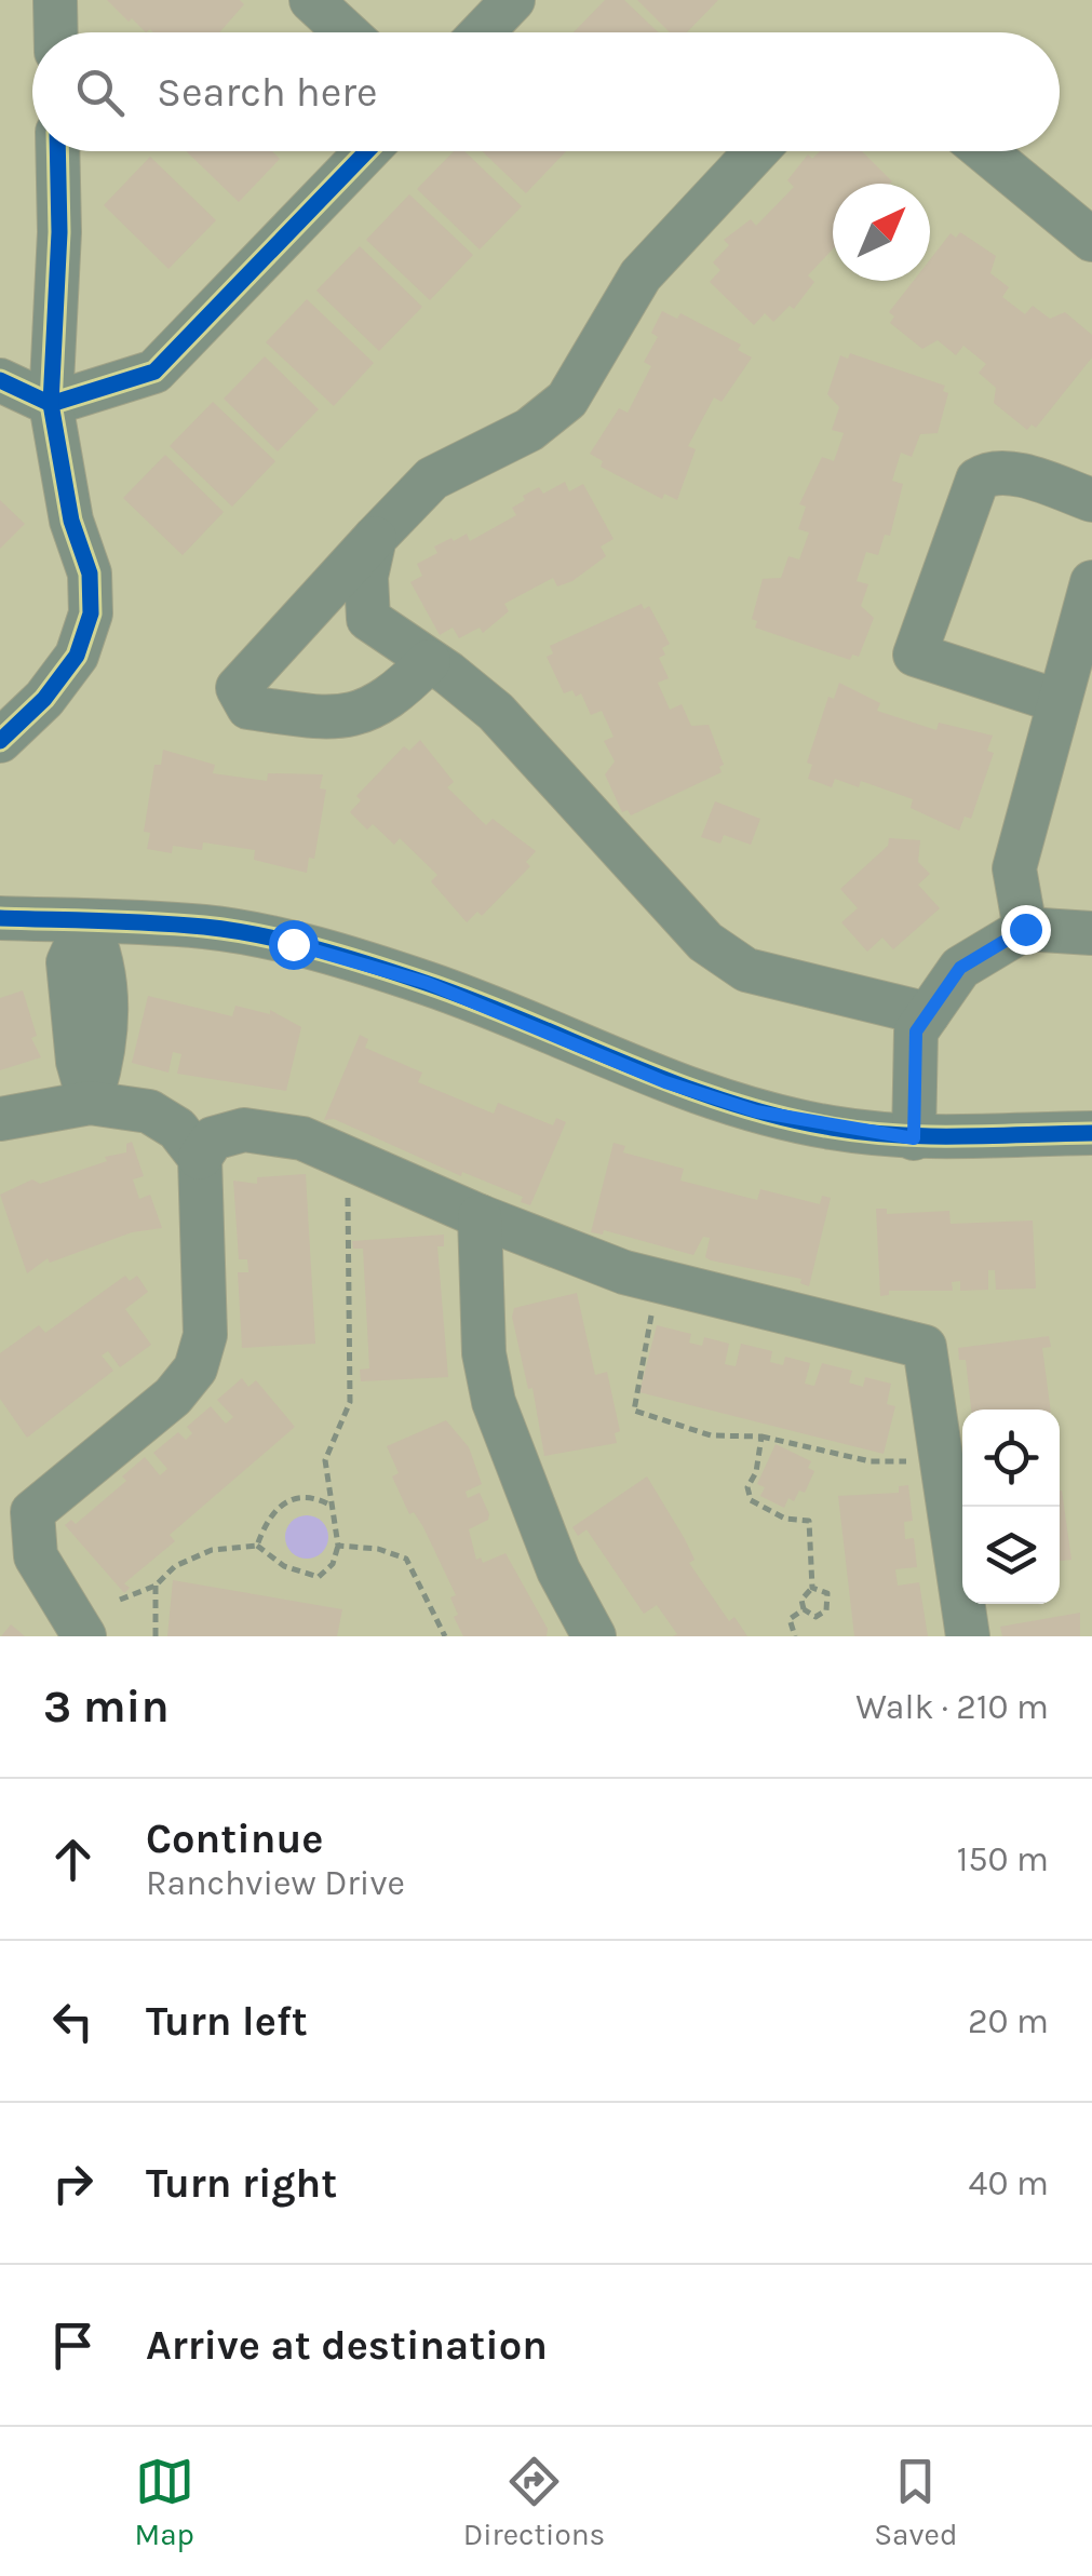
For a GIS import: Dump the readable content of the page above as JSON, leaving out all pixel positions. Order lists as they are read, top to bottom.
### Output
{
  "north": "top right",
  "page": {
    "search": "Search here",
    "heading": ["3 min", "Walk · 210 m"],
    "list": [
      ["Continue", "Ranchview Drive", "150 m"],
      ["Turn left", "20 m"],
      ["Turn right", "40 m"],
      "Arrive at destination"
    ],
    "nav": ["Map", "Directions", "Saved"]
  }
}
